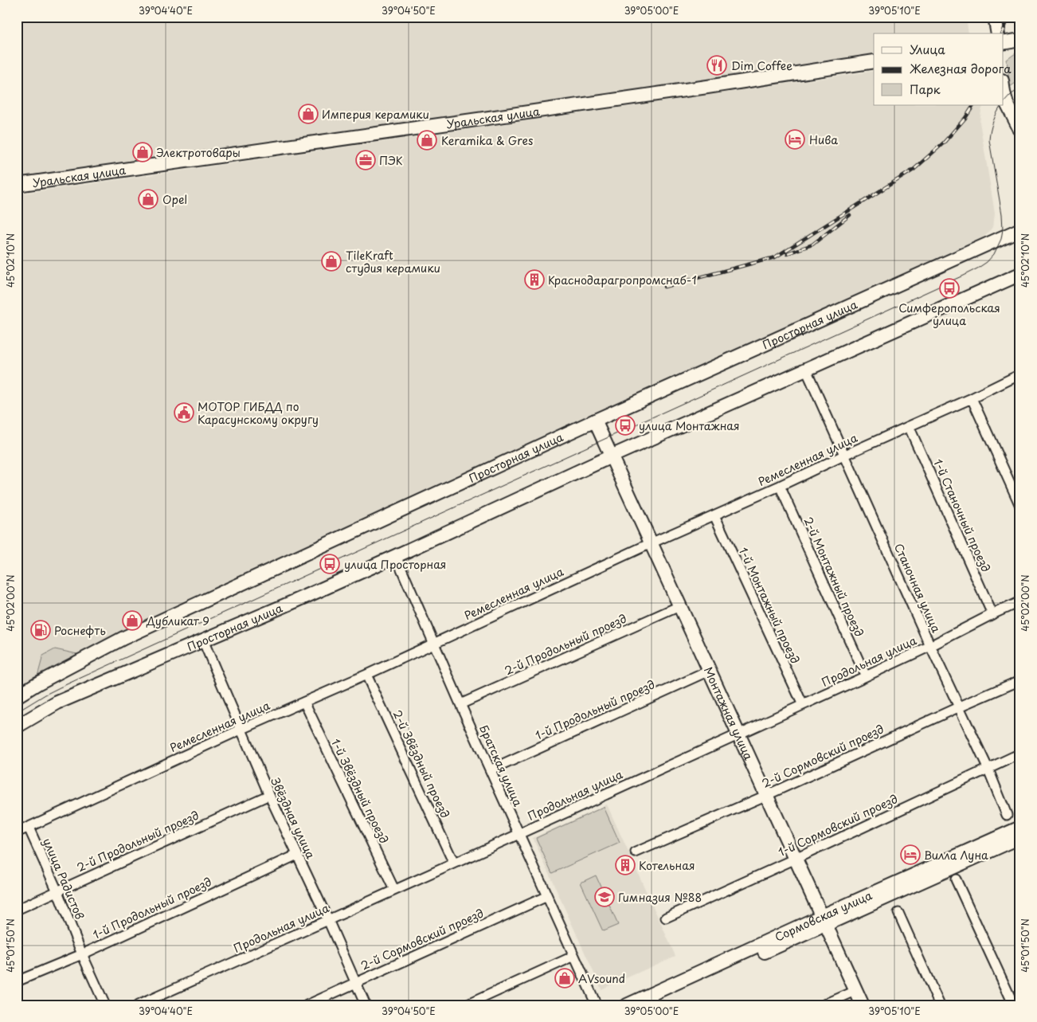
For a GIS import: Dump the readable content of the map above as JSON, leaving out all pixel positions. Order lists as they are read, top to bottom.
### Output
{
  "streets": {
    "street": [
      "Уральская улица",
      "Просторная улица",
      "Ремесленная улица",
      "1-й Станочный проезд",
      "2-й Монтажный проезд",
      "Станочная улица",
      "1-й Монтажный проезд",
      "2-й Продольный проезд",
      "Продольная улица",
      "1-й Продольный проезд",
      "Монтажная улица",
      "2-й Сормовский проезд",
      "2-й Звёздный проезд",
      "Братская улица",
      "1-й Звёздный проезд",
      "Звёздная улица",
      "1-й Сормовский проезд",
      "улица Радистов",
      "Сормовская улица"
    ]
  },
  "crossings": [
    ["Просторная улица", "Станочная улица"],
    ["Просторная улица", "Монтажная улица"],
    ["Просторная улица", "Братская улица"],
    ["Просторная улица", "Звёздная улица"],
    ["Ремесленная улица", "1-й Станочный проезд"],
    ["Ремесленная улица", "2-й Монтажный проезд"],
    ["Ремесленная улица", "Станочная улица"],
    ["Ремесленная улица", "1-й Монтажный проезд"],
    ["Ремесленная улица", "Монтажная улица"],
    ["Ремесленная улица", "2-й Звёздный проезд"],
    ["Ремесленная улица", "Братская улица"],
    ["Ремесленная улица", "1-й Звёздный проезд"],
    ["Ремесленная улица", "Звёздная улица"],
    ["Ремесленная улица", "улица Радистов"],
    ["1-й Станочный проезд", "Продольная улица"],
    ["2-й Монтажный проезд", "Продольная улица"],
    ["Станочная улица", "Продольная улица"],
    ["Станочная улица", "2-й Сормовский проезд"],
    ["Станочная улица", "1-й Сормовский проезд"],
    ["1-й Монтажный проезд", "Продольная улица"],
    ["2-й Продольный проезд", "Монтажная улица"],
    ["2-й Продольный проезд", "Братская улица"],
    ["2-й Продольный проезд", "Звёздная улица"],
    ["2-й Продольный проезд", "улица Радистов"],
    ["Продольная улица", "Монтажная улица"],
    ["Продольная улица", "2-й Звёздный проезд"],
    ["Продольная улица", "Братская улица"],
    ["Продольная улица", "1-й Звёздный проезд"],
    ["Продольная улица", "Звёздная улица"],
    ["1-й Продольный проезд", "Монтажная улица"],
    ["1-й Продольный проезд", "Братская улица"],
    ["1-й Продольный проезд", "Звёздная улица"],
    ["1-й Продольный проезд", "улица Радистов"],
    ["Монтажная улица", "2-й Сормовский проезд"],
    ["Монтажная улица", "1-й Сормовский проезд"],
    ["Монтажная улица", "Сормовская улица"],
    ["2-й Сормовский проезд", "Братская улица"],
    ["2-й Сормовский проезд", "Звёздная улица"]
  ],
  "places": {
    "restaurant": ["Dim Coffee"],
    "shop": [
      "Империя керамики",
      "Keramika & Gres",
      "Электротовары",
      "Opel",
      "TileKraft студия керамики",
      "Дубликат 9",
      "AVsound"
    ],
    "hotel": ["Нива", "Вилла Луна"],
    "office": ["ПЭК"],
    "building": ["Краснодарагропромснаб-1", "Котельная"],
    "bus stop": ["Симферопольская улица", "улица Монтажная", "улица Просторная"],
    "public building": ["МОТОР ГИБДД по Карасунскому округу"],
    "fuel station": ["Роснефть"],
    "school or university": ["Гимназия №88"]
  },
  "legend": ["Улица", "Железная дорога", "Парк"],
  "coordinates": [
    "39°04'40\"E",
    "39°04'50\"E",
    "39°05'00\"E",
    "39°05'10\"E",
    "45°02'10\"N",
    "45°02'00\"N",
    "45°01'50\"N"
  ]
}
